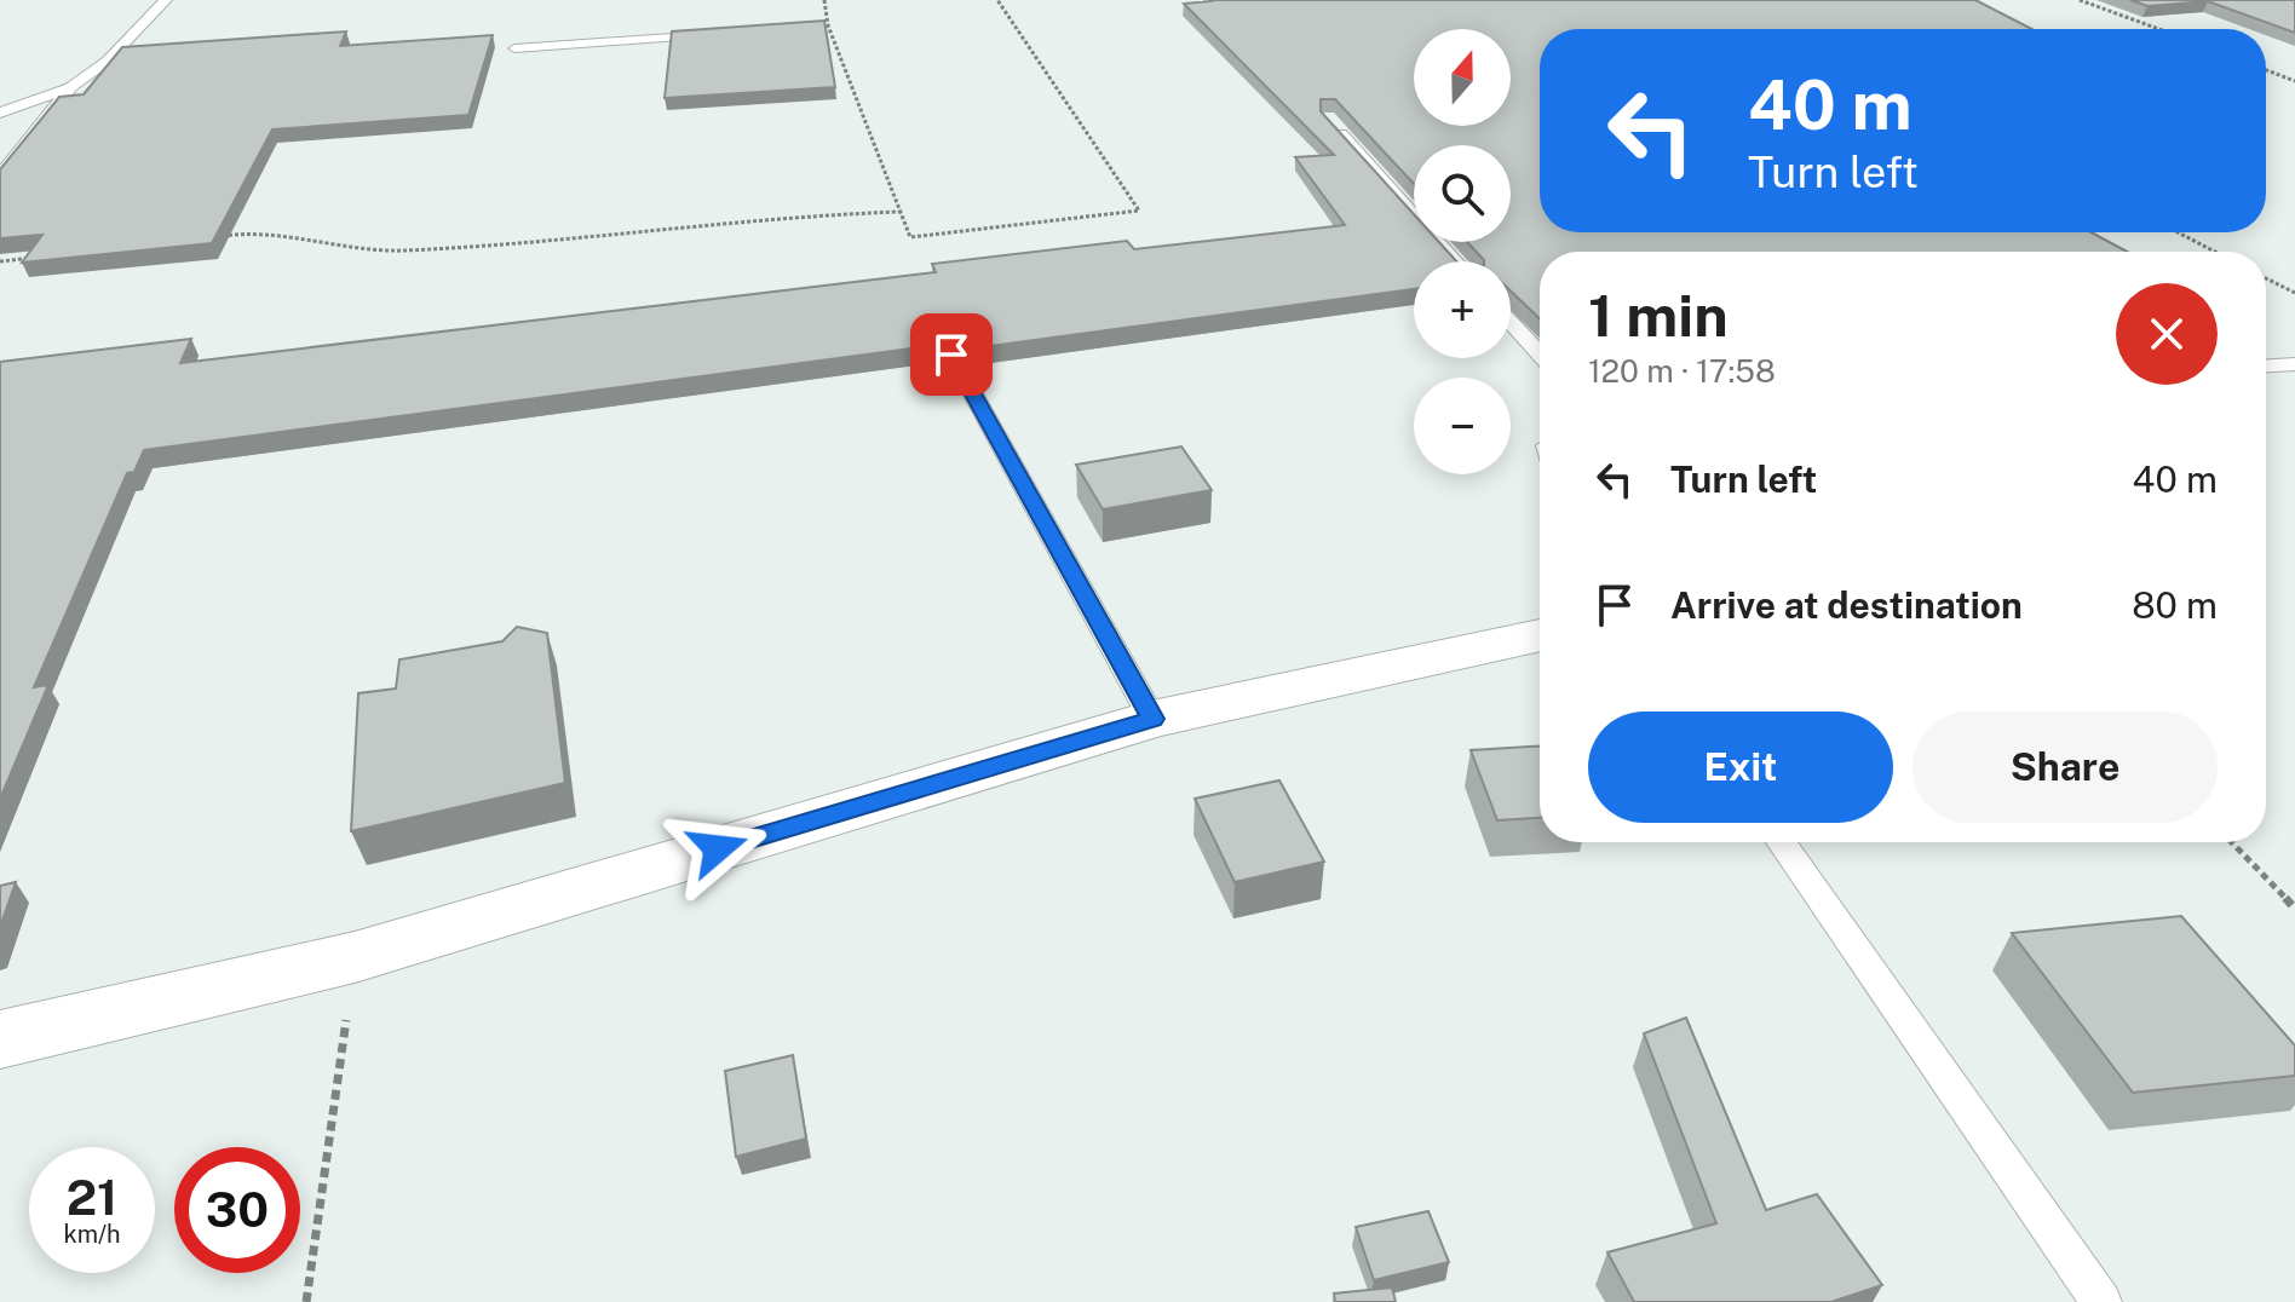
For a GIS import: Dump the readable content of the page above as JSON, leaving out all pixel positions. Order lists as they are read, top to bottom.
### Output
{
  "north": "top",
  "page": {
    "map_buttons": ["+", "−"],
    "turn": ["40 m", "Turn left"],
    "heading": ["1 min", "120 m · 17:58"],
    "list": [
      {
        "name": "Turn left",
        "value": "40 m"
      },
      {
        "name": "Arrive at destination",
        "value": "80 m"
      }
    ],
    "buttons": ["Exit", "Share"],
    "speed": "21 km/h",
    "limit": "30"
  }
}
